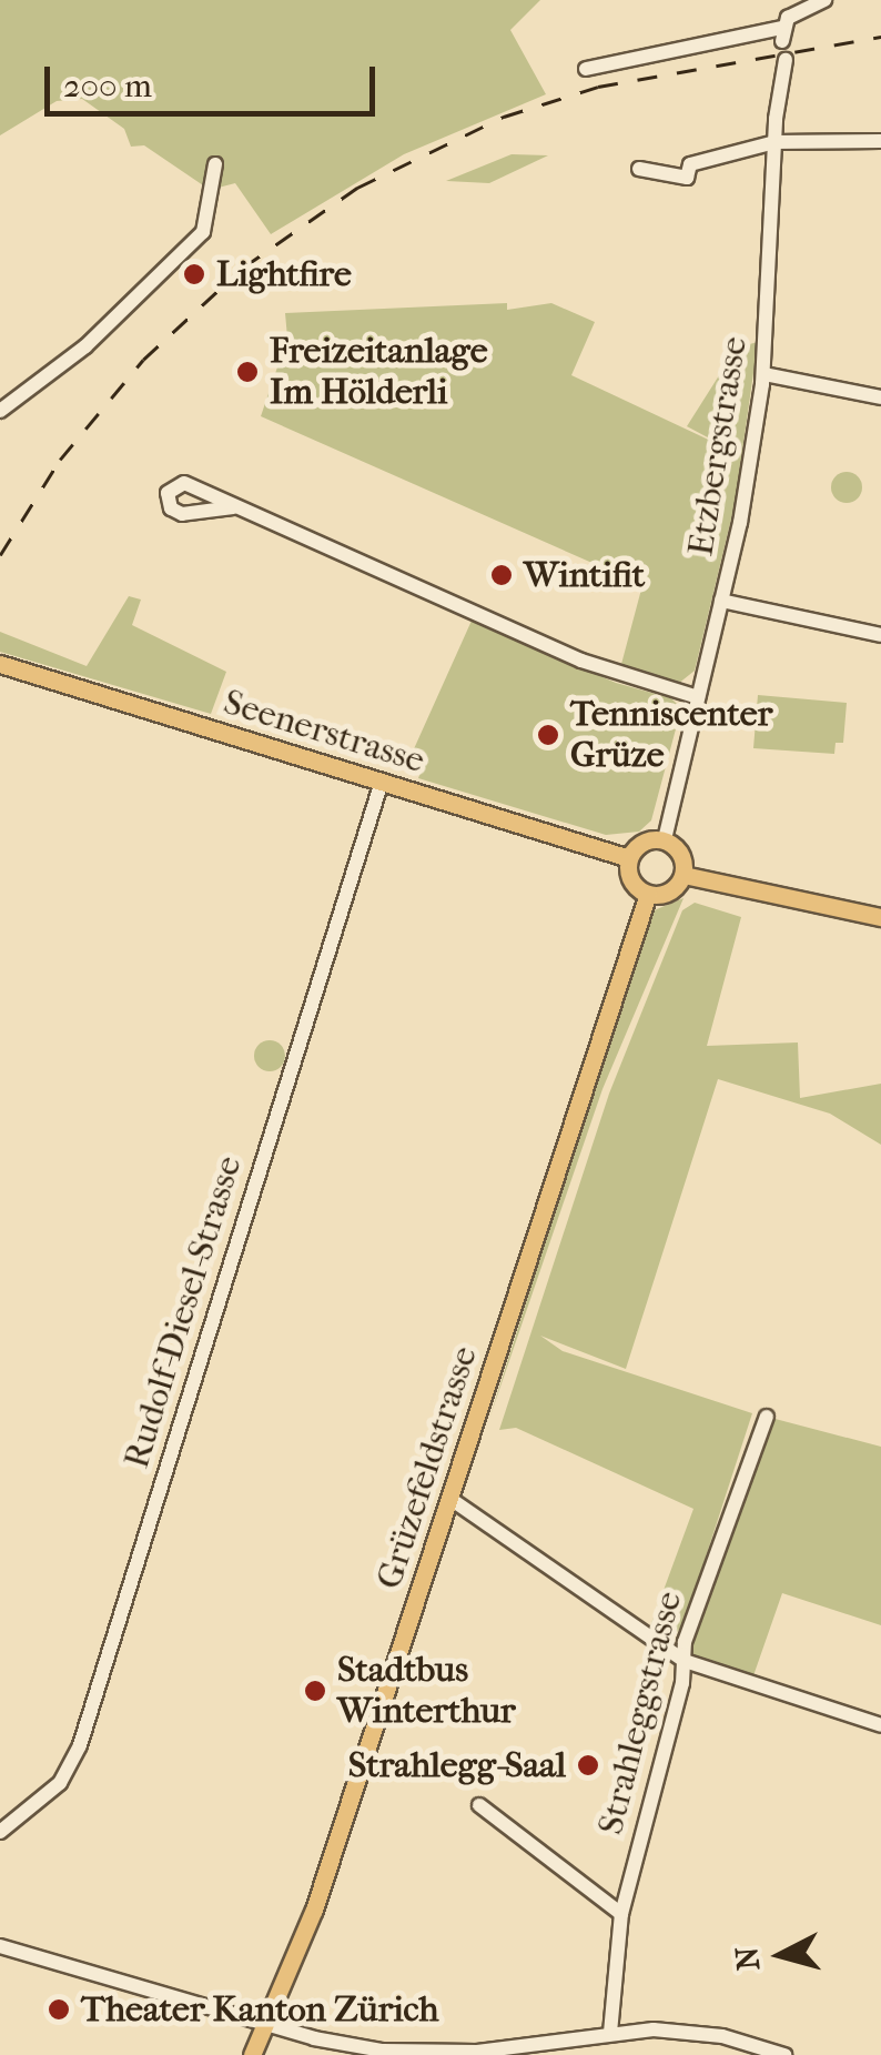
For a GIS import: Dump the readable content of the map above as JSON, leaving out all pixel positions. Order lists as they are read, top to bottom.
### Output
{
  "streets": {
    "main road": ["Seenerstrasse", "Grüzefeldstrasse"],
    "street": ["Etzbergstrasse", "Rudolf-Diesel-Strasse", "Strahleggstrasse"]
  },
  "crossings": [
    ["Etzbergstrasse", "Seenerstrasse"],
    ["Etzbergstrasse", "Grüzefeldstrasse"],
    ["Seenerstrasse", "Rudolf-Diesel-Strasse"],
    ["Seenerstrasse", "Grüzefeldstrasse"]
  ],
  "places": [
    "Lightfire",
    "Freizeitanlage Im Hölderli",
    "Wintifit",
    "Tenniscenter Grüze",
    "Stadtbus Winterthur",
    "Strahlegg-Saal",
    "Theater Kanton Zürich"
  ],
  "scale_bar": "200 m",
  "north": "left"
}
